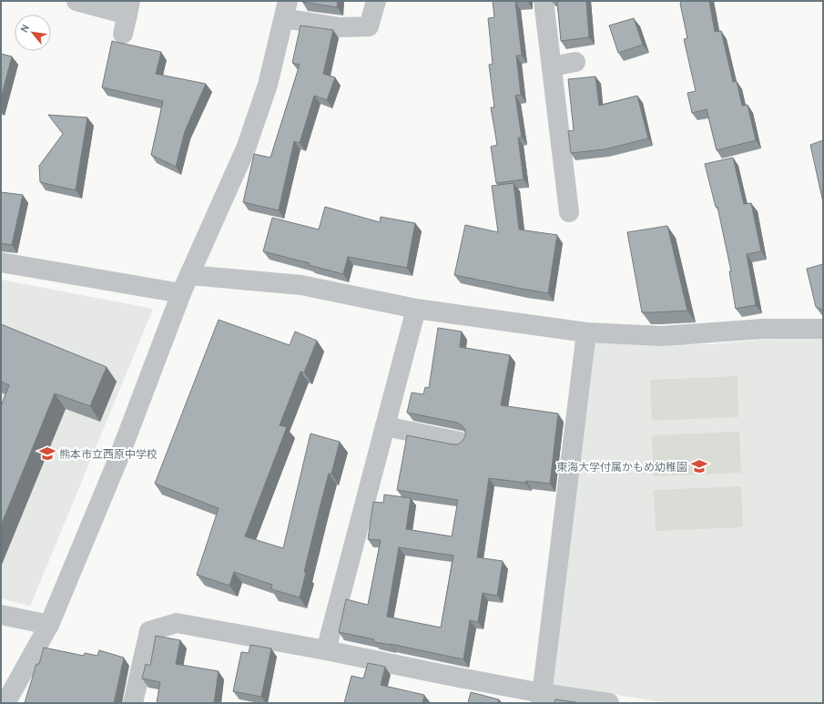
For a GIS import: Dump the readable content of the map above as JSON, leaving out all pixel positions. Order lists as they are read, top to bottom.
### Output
{
  "places": {
    "school or university": ["熊本市立西原中学校", "東海大学付属かもめ幼稚園"]
  },
  "north": "top left"
}
